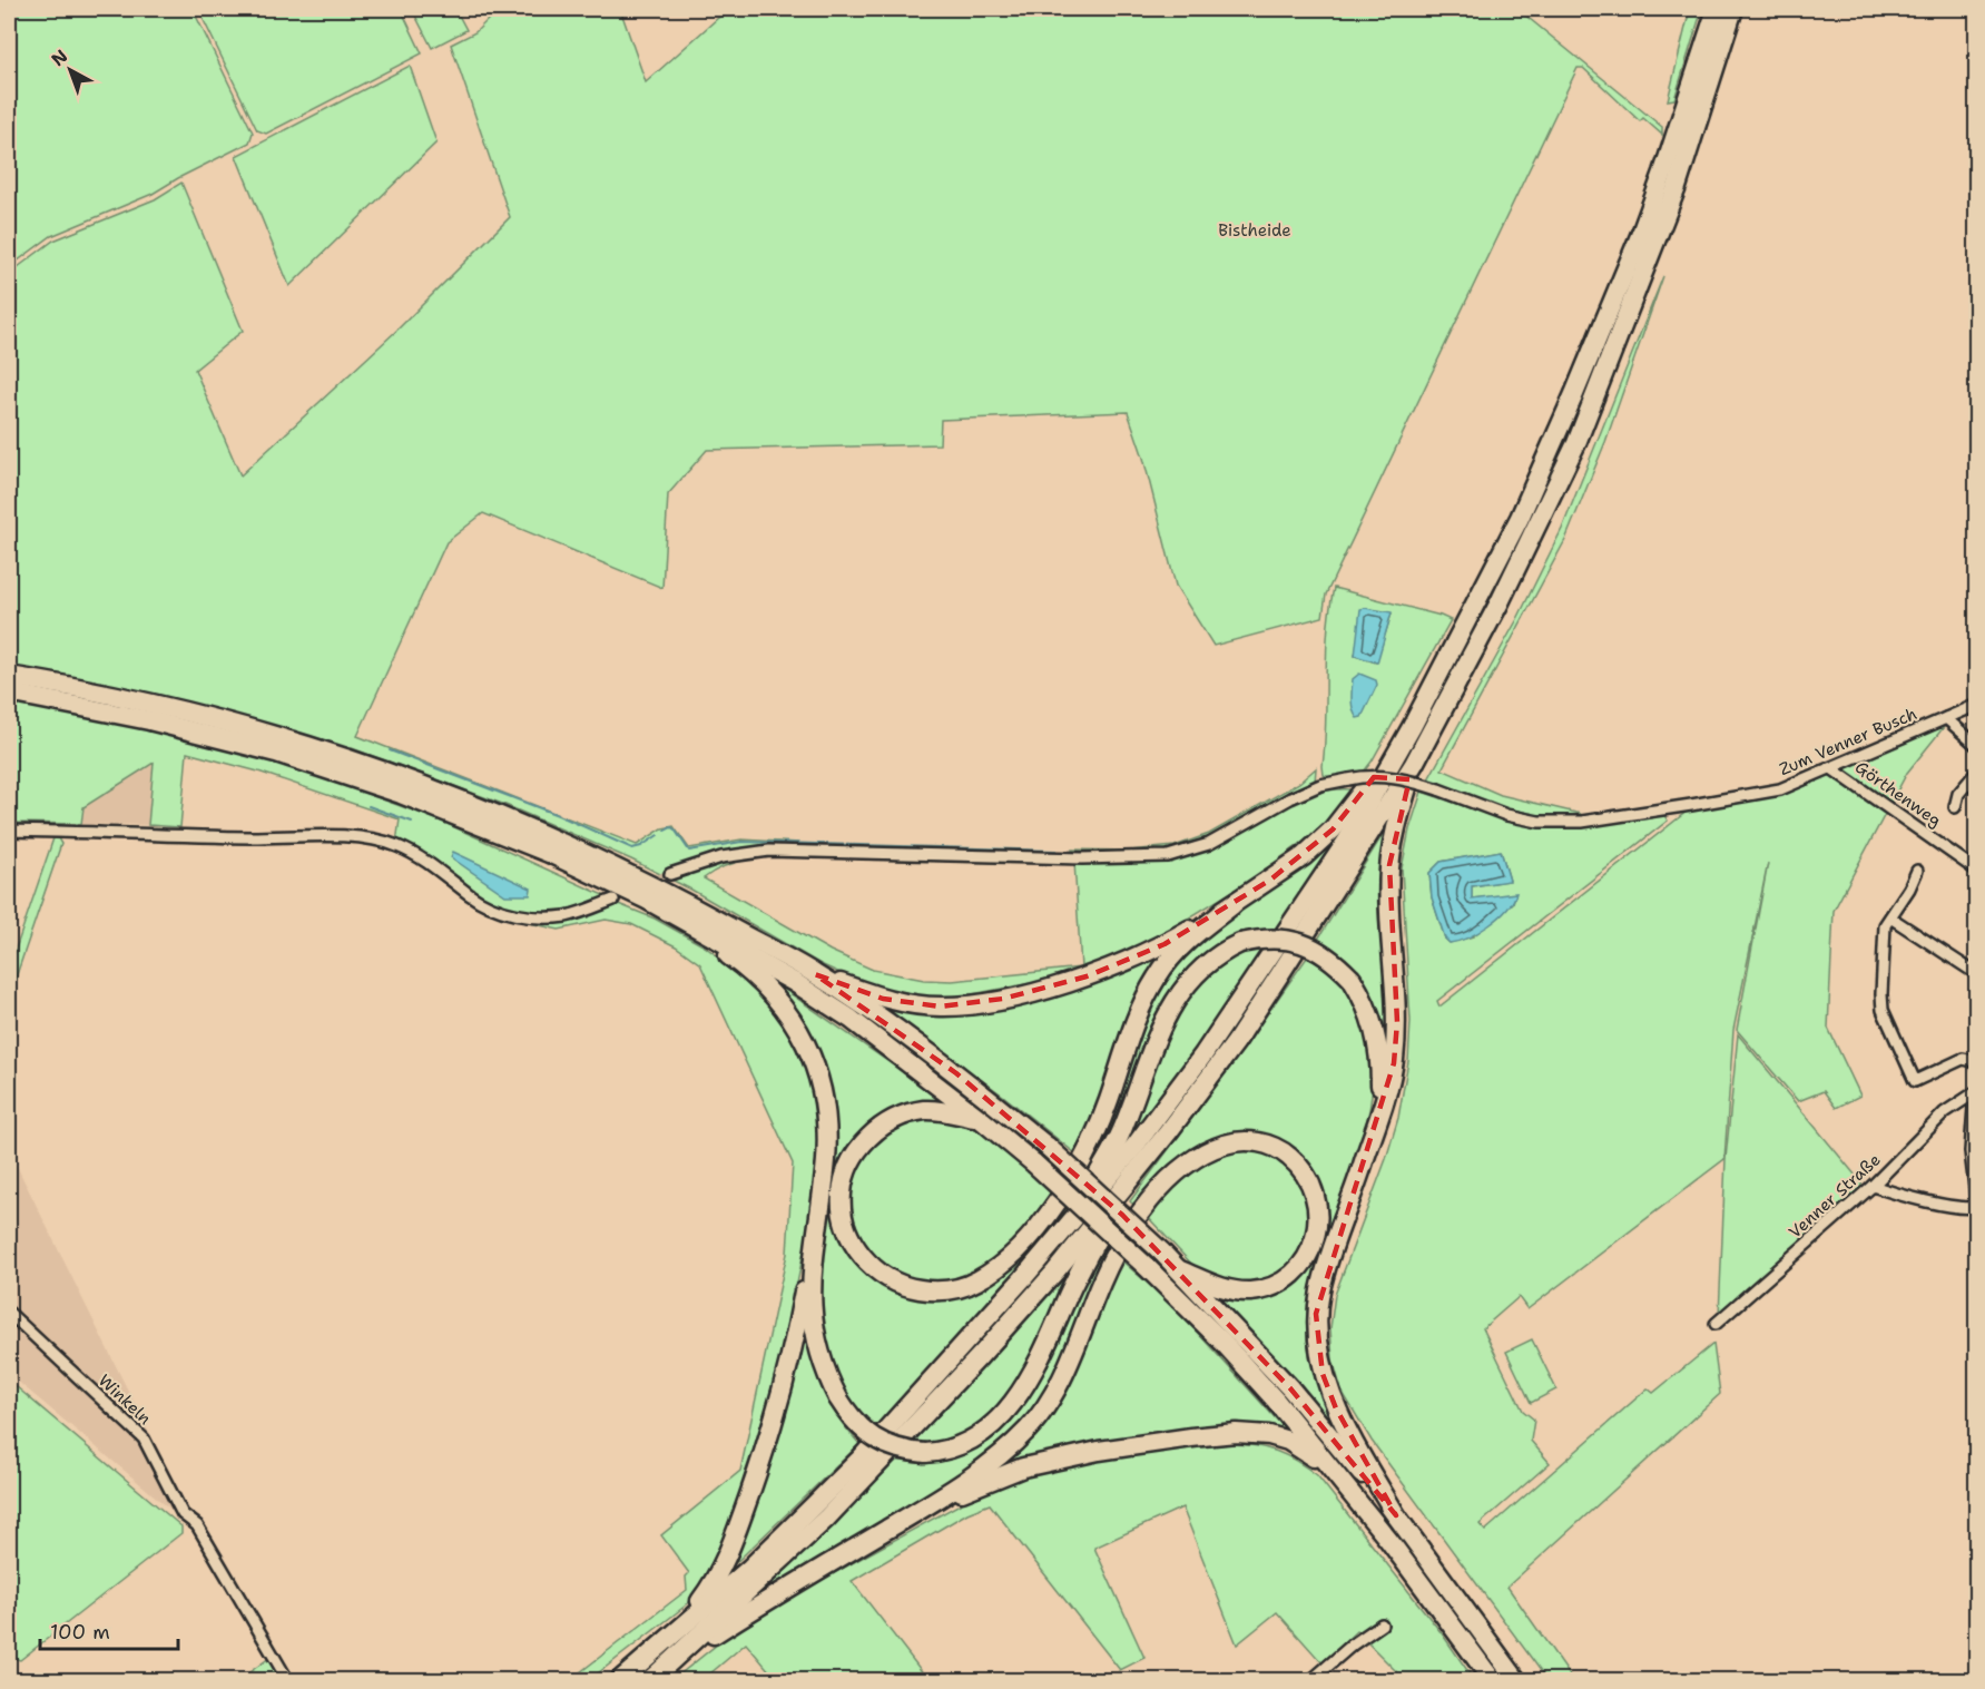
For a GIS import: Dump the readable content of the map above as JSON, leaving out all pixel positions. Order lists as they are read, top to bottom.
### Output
{
  "streets": {
    "street": [
      "Zum Venner Busch",
      "Görthenweg",
      "Venner Straße",
      "Winkeln"
    ]
  },
  "crossings": [
    ["Zum Venner Busch", "Görthenweg"]
  ],
  "parks": ["Bistheide"],
  "scale_bar": "100 m",
  "north": "top left"
}
